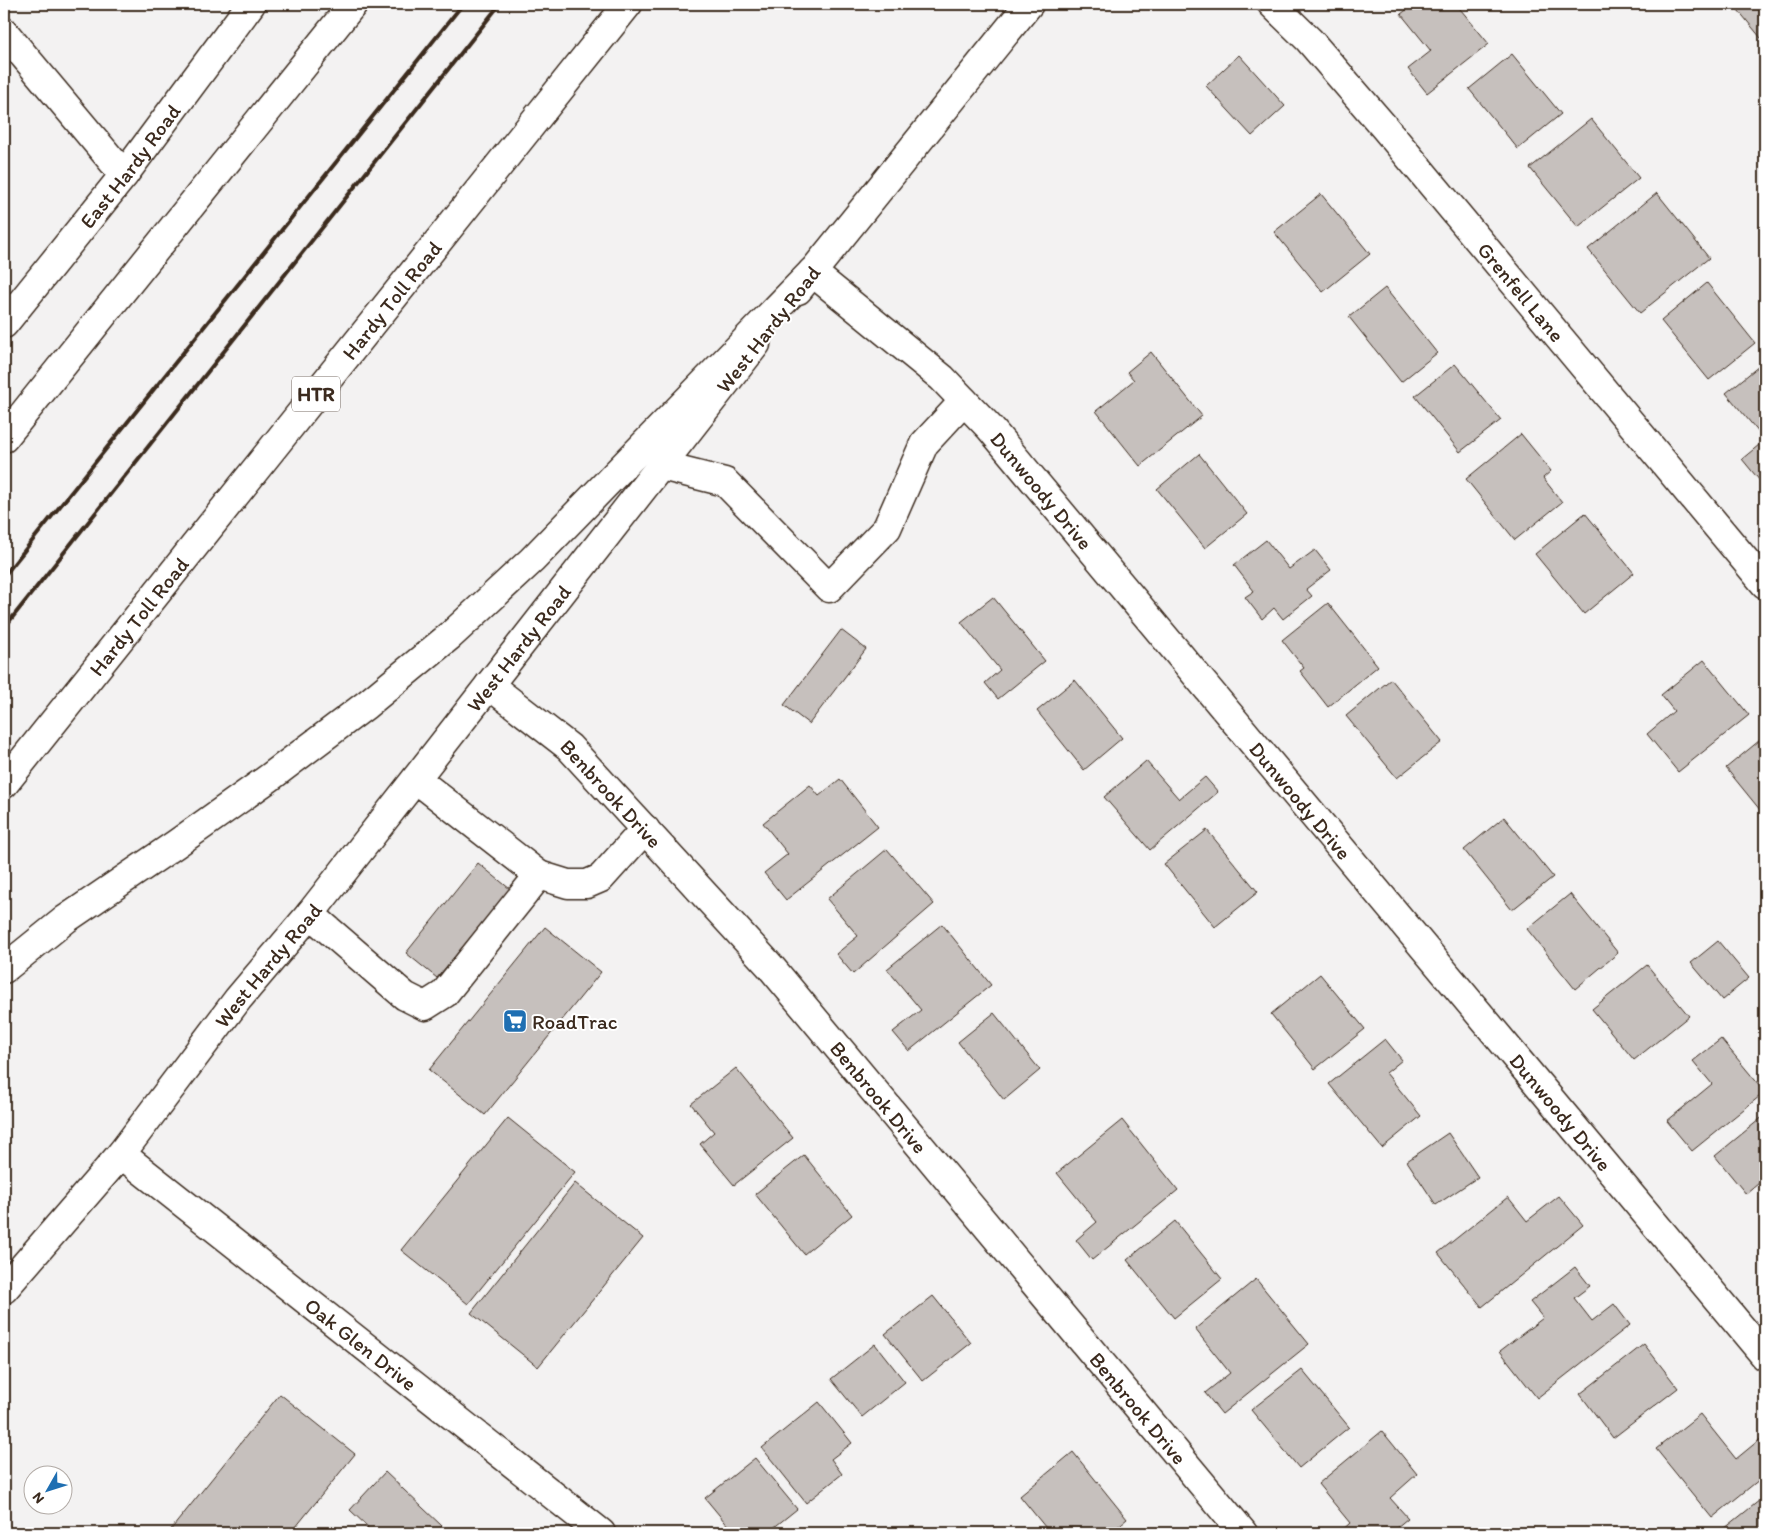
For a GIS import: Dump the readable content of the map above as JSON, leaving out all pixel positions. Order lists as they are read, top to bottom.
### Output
{
  "streets": {
    "main road": [
      "East Hardy Road",
      "Grenfell Lane",
      "Hardy Toll Road",
      "West Hardy Road",
      "HTR",
      "Dunwoody Drive",
      "Benbrook Drive",
      "Oak Glen Drive"
    ]
  },
  "crossings": [
    ["West Hardy Road", "Dunwoody Drive"],
    ["West Hardy Road", "Benbrook Drive"],
    ["West Hardy Road", "Oak Glen Drive"]
  ],
  "places": {
    "supermarket": ["RoadTrac"]
  },
  "north": "bottom left"
}
